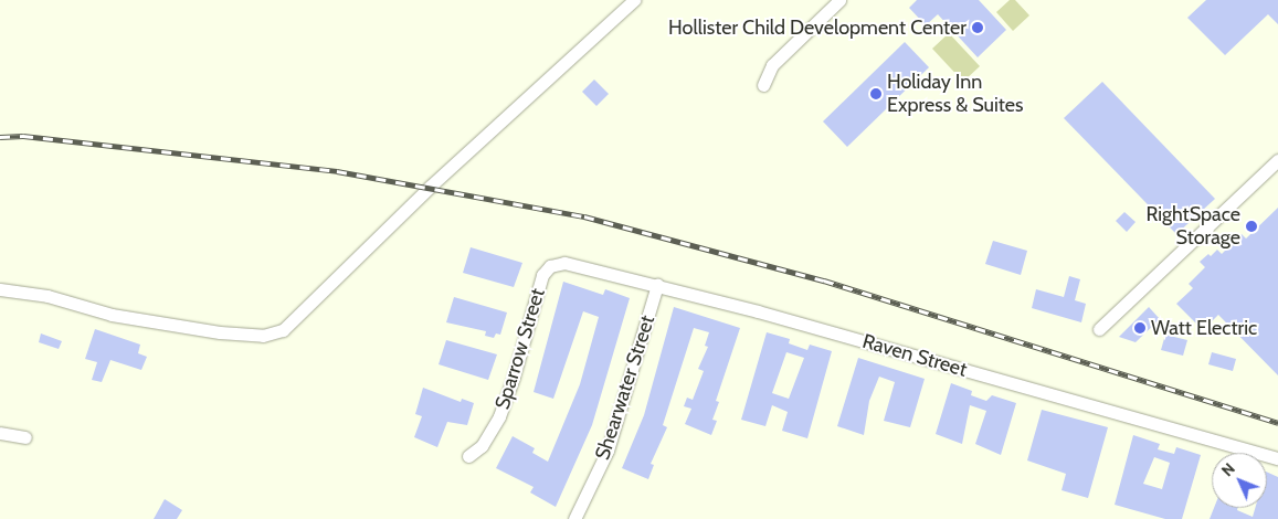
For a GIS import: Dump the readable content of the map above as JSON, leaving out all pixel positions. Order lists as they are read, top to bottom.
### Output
{
  "streets": {
    "street": ["Sparrow Street", "Raven Street", "Shearwater Street"]
  },
  "crossings": [
    ["Sparrow Street", "Raven Street"],
    ["Raven Street", "Shearwater Street"]
  ],
  "places": [
    "Hollister Child Development Center",
    "Holiday Inn Express & Suites",
    "RightSpace Storage",
    "Watt Electric"
  ],
  "north": "top left"
}
